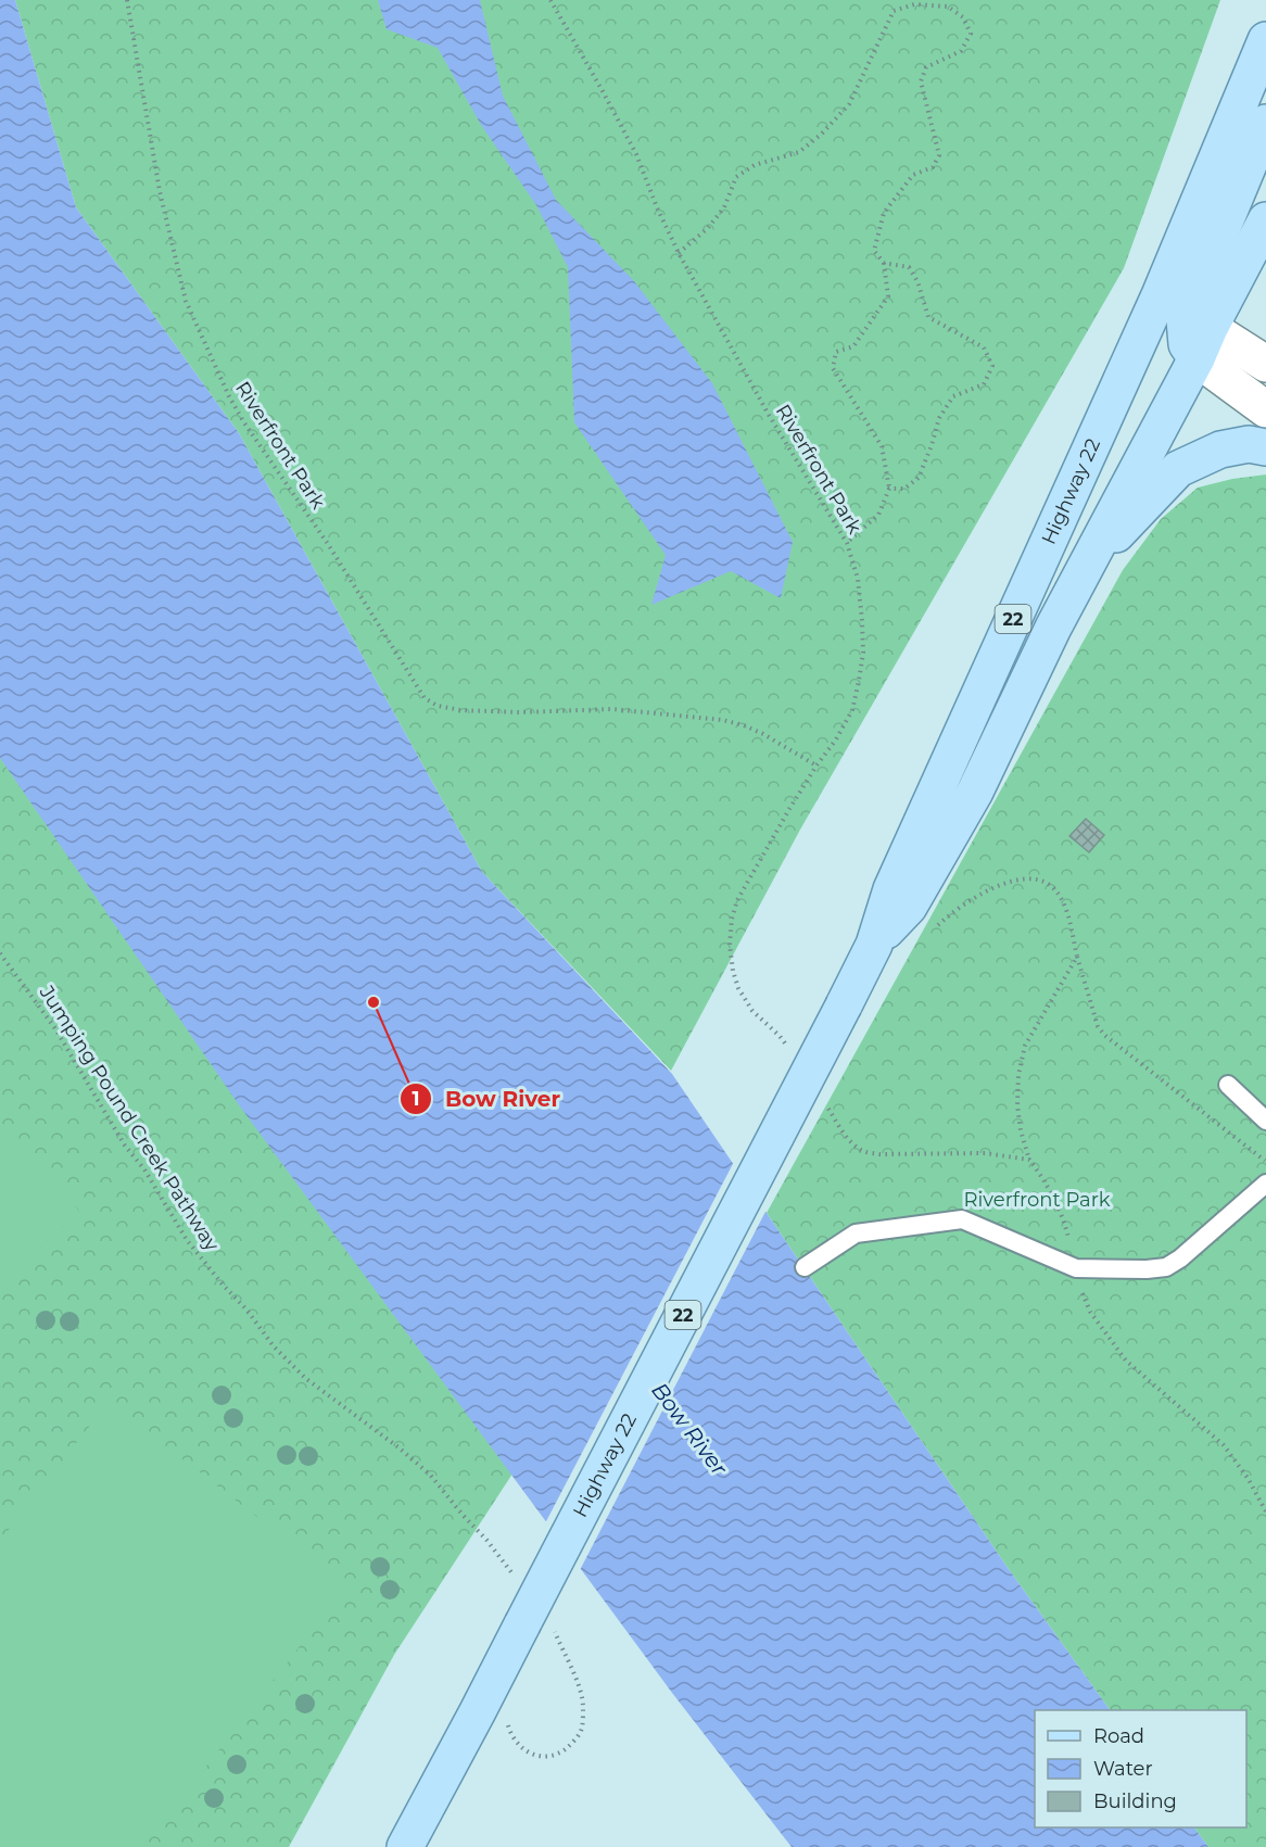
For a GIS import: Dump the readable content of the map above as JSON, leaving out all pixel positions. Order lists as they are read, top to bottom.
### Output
{
  "streets": {
    "main road": ["Highway 22", "22"],
    "path": ["Riverfront Park", "Jumping Pound Creek Pathway"]
  },
  "water": ["Bow River"],
  "parks": ["Riverfront Park"],
  "places": ["Bow River"],
  "legend": ["Road", "Water", "Building"]
}
